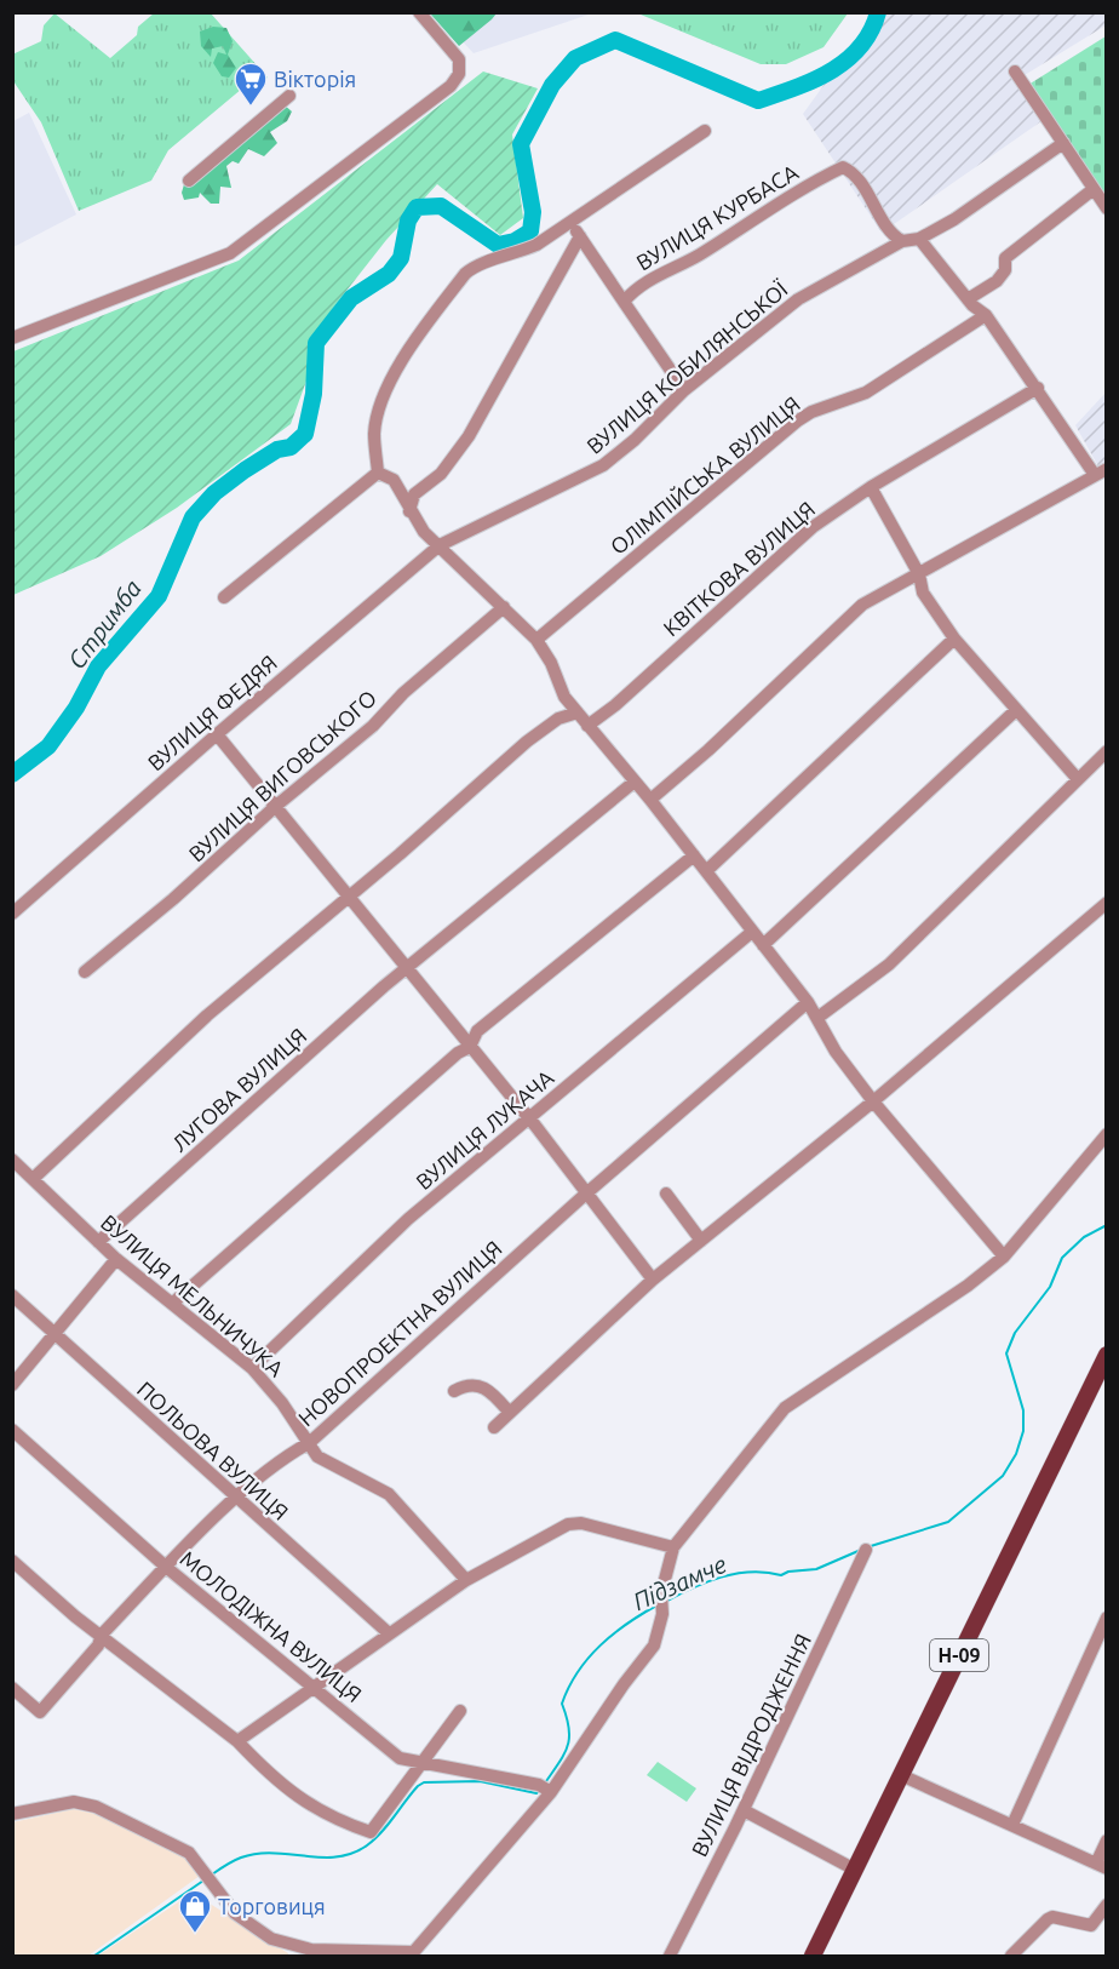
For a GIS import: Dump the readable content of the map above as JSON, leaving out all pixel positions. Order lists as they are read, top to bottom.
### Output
{
  "streets": {
    "main road": ["Н-09"],
    "street": [
      "ВУЛИЦЯ КУРБАСА",
      "ВУЛИЦЯ КОБИЛЯНСЬКОЇ",
      "ОЛІМПІЙСЬКА ВУЛИЦЯ",
      "КВІТКОВА ВУЛИЦЯ",
      "ВУЛИЦЯ ФЕДЯЯ",
      "ВУЛИЦЯ ВИГОВСЬКОГО",
      "ЛУГОВА ВУЛИЦЯ",
      "ВУЛИЦЯ ЛУКАЧА",
      "ВУЛИЦЯ МЕЛЬНИЧУКА",
      "НОВОПРОЕКТНА ВУЛИЦЯ",
      "ПОЛЬОВА ВУЛИЦЯ",
      "МОЛОДІЖНА ВУЛИЦЯ",
      "ВУЛИЦЯ ВІДРОДЖЕННЯ"
    ]
  },
  "crossings": [
    ["ВУЛИЦЯ КУРБАСА", "ВУЛИЦЯ КОБИЛЯНСЬКОЇ"],
    ["ВУЛИЦЯ КОБИЛЯНСЬКОЇ", "ВУЛИЦЯ ФЕДЯЯ"],
    ["ЛУГОВА ВУЛИЦЯ", "ВУЛИЦЯ МЕЛЬНИЧУКА"],
    ["ВУЛИЦЯ ЛУКАЧА", "ВУЛИЦЯ МЕЛЬНИЧУКА"],
    ["ВУЛИЦЯ МЕЛЬНИЧУКА", "НОВОПРОЕКТНА ВУЛИЦЯ"],
    ["НОВОПРОЕКТНА ВУЛИЦЯ", "ПОЛЬОВА ВУЛИЦЯ"],
    ["НОВОПРОЕКТНА ВУЛИЦЯ", "МОЛОДІЖНА ВУЛИЦЯ"]
  ],
  "water": ["Стримба", "Підзамче"],
  "places": {
    "supermarket": ["Вікторія"],
    "shop": ["Торговиця"]
  }
}
